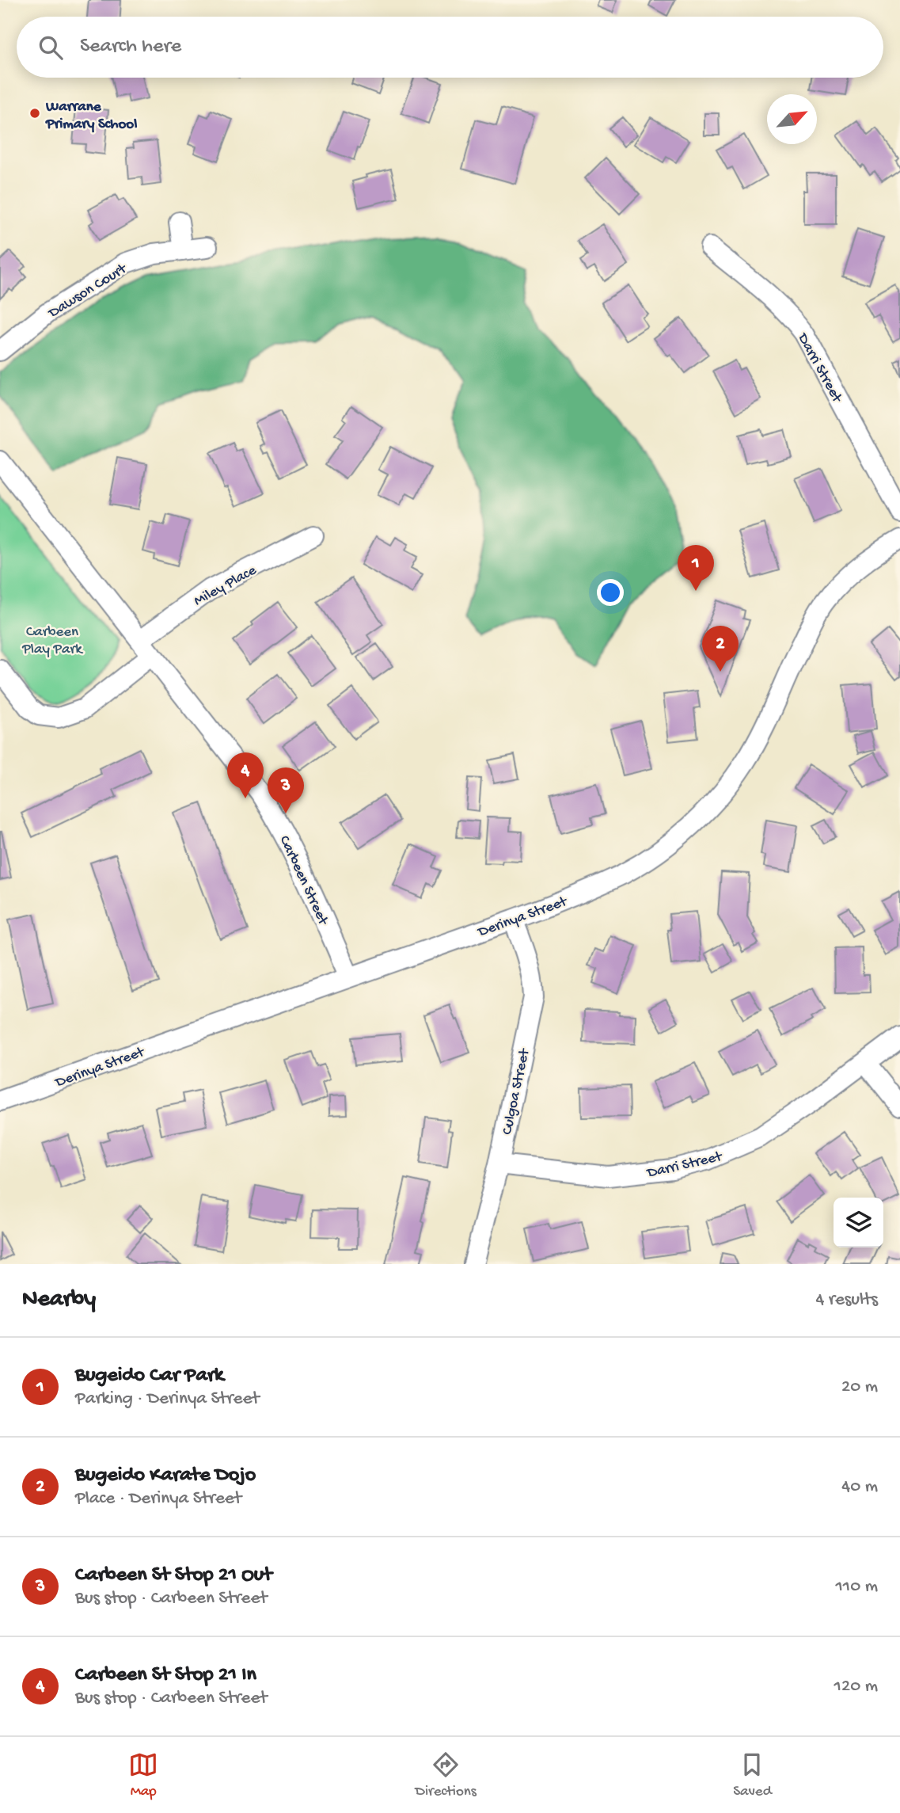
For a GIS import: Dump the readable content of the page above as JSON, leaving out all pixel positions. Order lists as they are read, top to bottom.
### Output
{
  "streets": {
    "street": [
      "Dawson Court",
      "Darri Street",
      "Miley Place",
      "Carbeen Street",
      "Derinya Street",
      "Culgoa Street"
    ]
  },
  "crossings": [
    ["Darri Street", "Culgoa Street"],
    ["Miley Place", "Carbeen Street"],
    ["Carbeen Street", "Derinya Street"],
    ["Derinya Street", "Culgoa Street"]
  ],
  "parks": ["Carbeen Play Park"],
  "places": ["Warrane Primary School"],
  "north": "top right",
  "page": {
    "search": "Search here",
    "pins": [
      "1",
      "2",
      "4",
      "3"
    ],
    "heading": ["Nearby", "4 results"],
    "list": [
      {
        "mark": "1",
        "name": "Bugeido Car Park",
        "note": "Parking · Derinya Street",
        "value": "20 m"
      },
      {
        "mark": "2",
        "name": "Bugeido Karate Dojo",
        "note": "Place · Derinya Street",
        "value": "40 m"
      },
      {
        "mark": "3",
        "name": "Carbeen St Stop 21 Out",
        "note": "Bus stop · Carbeen Street",
        "value": "110 m"
      },
      {
        "mark": "4",
        "name": "Carbeen St Stop 21 In",
        "note": "Bus stop · Carbeen Street",
        "value": "120 m"
      }
    ],
    "nav": ["Map", "Directions", "Saved"]
  }
}
